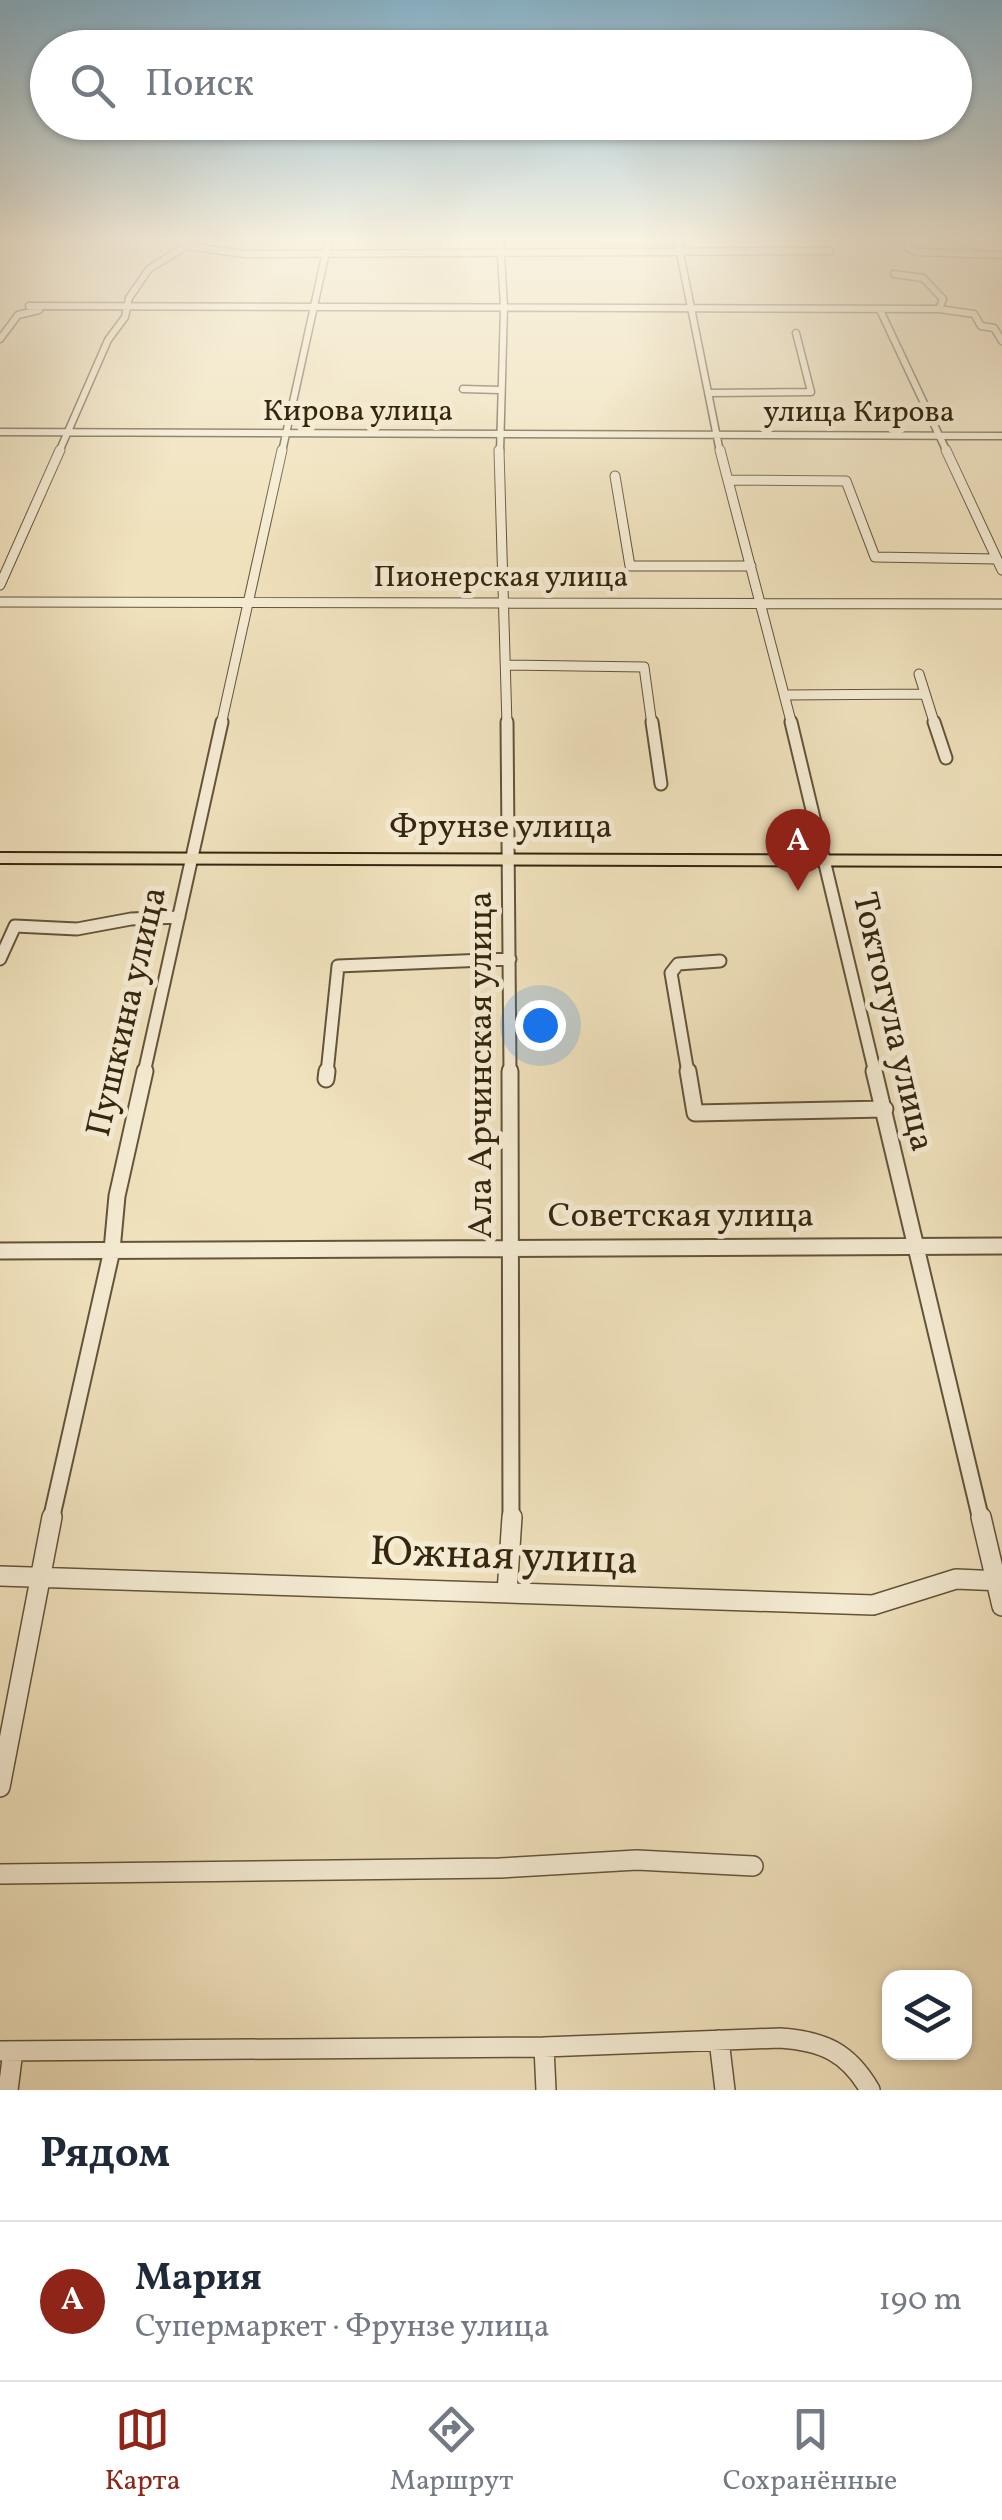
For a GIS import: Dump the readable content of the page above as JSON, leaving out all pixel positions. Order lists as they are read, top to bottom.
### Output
{
  "streets": {
    "main road": ["Фрунзе улица"],
    "street": [
      "Кирова улица",
      "улица Кирова",
      "Пионерская улица",
      "Пушкина улица",
      "Токтогула улица",
      "Ала Арчинская улица",
      "Советская улица",
      "Южная улица"
    ]
  },
  "crossings": [
    ["Кирова улица", "улица Кирова"],
    ["Кирова улица", "Пушкина улица"],
    ["Кирова улица", "Токтогула улица"],
    ["Кирова улица", "Ала Арчинская улица"],
    ["улица Кирова", "Токтогула улица"],
    ["Пионерская улица", "Пушкина улица"],
    ["Пионерская улица", "Токтогула улица"],
    ["Пионерская улица", "Ала Арчинская улица"],
    ["Фрунзе улица", "Пушкина улица"],
    ["Фрунзе улица", "Токтогула улица"],
    ["Фрунзе улица", "Ала Арчинская улица"],
    ["Пушкина улица", "Советская улица"],
    ["Пушкина улица", "Южная улица"],
    ["Токтогула улица", "Советская улица"],
    ["Токтогула улица", "Южная улица"],
    ["Ала Арчинская улица", "Советская улица"],
    ["Ала Арчинская улица", "Южная улица"]
  ],
  "page": {
    "search": "Поиск",
    "pins": "A",
    "heading": "Рядом",
    "list": [
      {
        "mark": "A",
        "name": "Мария",
        "note": "Супермаркет · Фрунзе улица",
        "value": "190 m"
      }
    ],
    "nav": ["Карта", "Маршрут", "Сохранённые"]
  }
}
